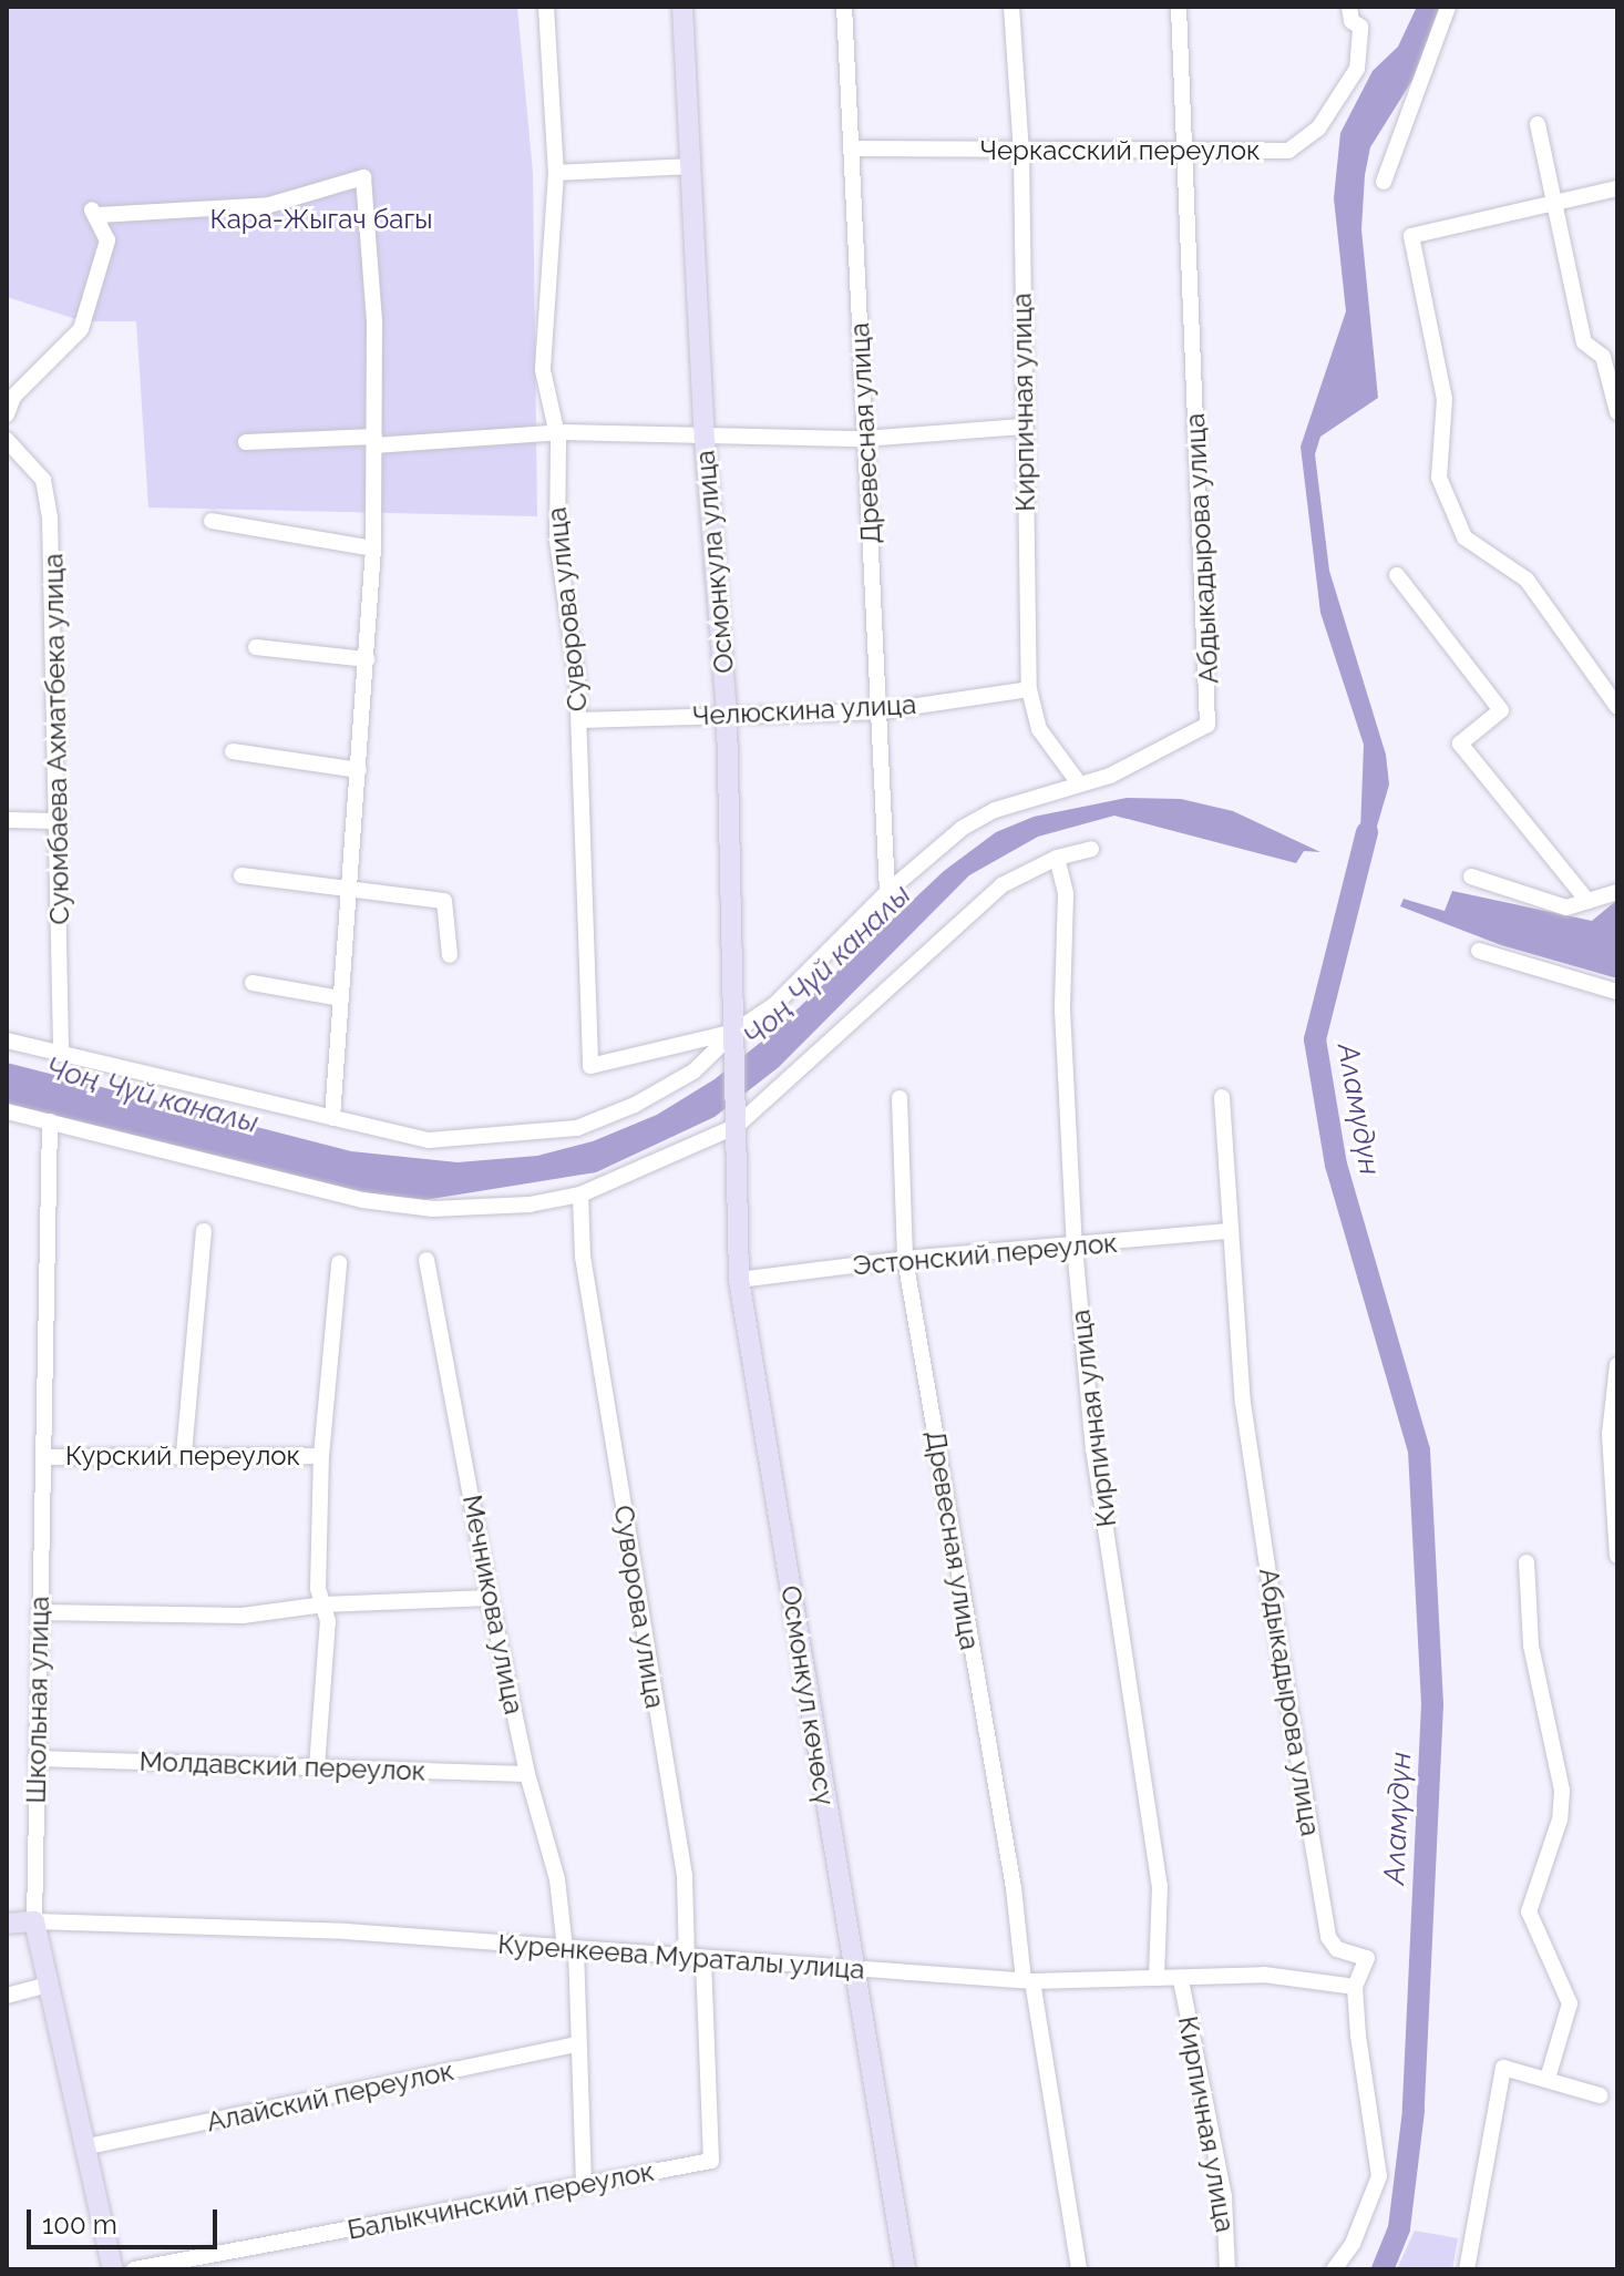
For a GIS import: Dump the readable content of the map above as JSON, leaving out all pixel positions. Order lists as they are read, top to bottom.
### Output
{
  "streets": {
    "street": [
      "Черкасский переулок",
      "Кирпичная улица",
      "Древесная улица",
      "Абдыкадырова улица",
      "Осмонкула улица",
      "Суворова улица",
      "Челюскина улица",
      "Суюмбаева Ахматбека улица",
      "Эстонский переулок",
      "Курский переулок",
      "Мечникова улица",
      "Осмонкул көчөсү",
      "Школьная улица",
      "Молдавский переулок",
      "Куренкеева Мураталы улица",
      "Алайский переулок",
      "Балыкчинский переулок"
    ]
  },
  "crossings": [
    ["Черкасский переулок", "Кирпичная улица"],
    ["Черкасский переулок", "Древесная улица"],
    ["Черкасский переулок", "Абдыкадырова улица"],
    ["Кирпичная улица", "Абдыкадырова улица"],
    ["Кирпичная улица", "Челюскина улица"],
    ["Кирпичная улица", "Эстонский переулок"],
    ["Кирпичная улица", "Куренкеева Мураталы улица"],
    ["Древесная улица", "Абдыкадырова улица"],
    ["Древесная улица", "Челюскина улица"],
    ["Древесная улица", "Эстонский переулок"],
    ["Древесная улица", "Куренкеева Мураталы улица"],
    ["Абдыкадырова улица", "Осмонкула улица"],
    ["Абдыкадырова улица", "Суворова улица"],
    ["Абдыкадырова улица", "Эстонский переулок"],
    ["Абдыкадырова улица", "Куренкеева Мураталы улица"],
    ["Осмонкула улица", "Суворова улица"],
    ["Осмонкула улица", "Челюскина улица"],
    ["Осмонкула улица", "Осмонкул көчөсү"],
    ["Суворова улица", "Челюскина улица"],
    ["Суворова улица", "Куренкеева Мураталы улица"],
    ["Суворова улица", "Балыкчинский переулок"],
    ["Эстонский переулок", "Осмонкул көчөсү"],
    ["Курский переулок", "Школьная улица"],
    ["Курский переулок", "Молдавский переулок"],
    ["Мечникова улица", "Молдавский переулок"],
    ["Мечникова улица", "Куренкеева Мураталы улица"],
    ["Мечникова улица", "Алайский переулок"],
    ["Мечникова улица", "Балыкчинский переулок"],
    ["Осмонкул көчөсү", "Куренкеева Мураталы улица"],
    ["Школьная улица", "Молдавский переулок"],
    ["Школьная улица", "Куренкеева Мураталы улица"],
    ["Школьная улица", "Алайский переулок"]
  ],
  "water": ["Чоң Чүй каналы", "Аламүдүн"],
  "parks": ["Кара-Жыгач багы"],
  "scale_bar": "100 m"
}
